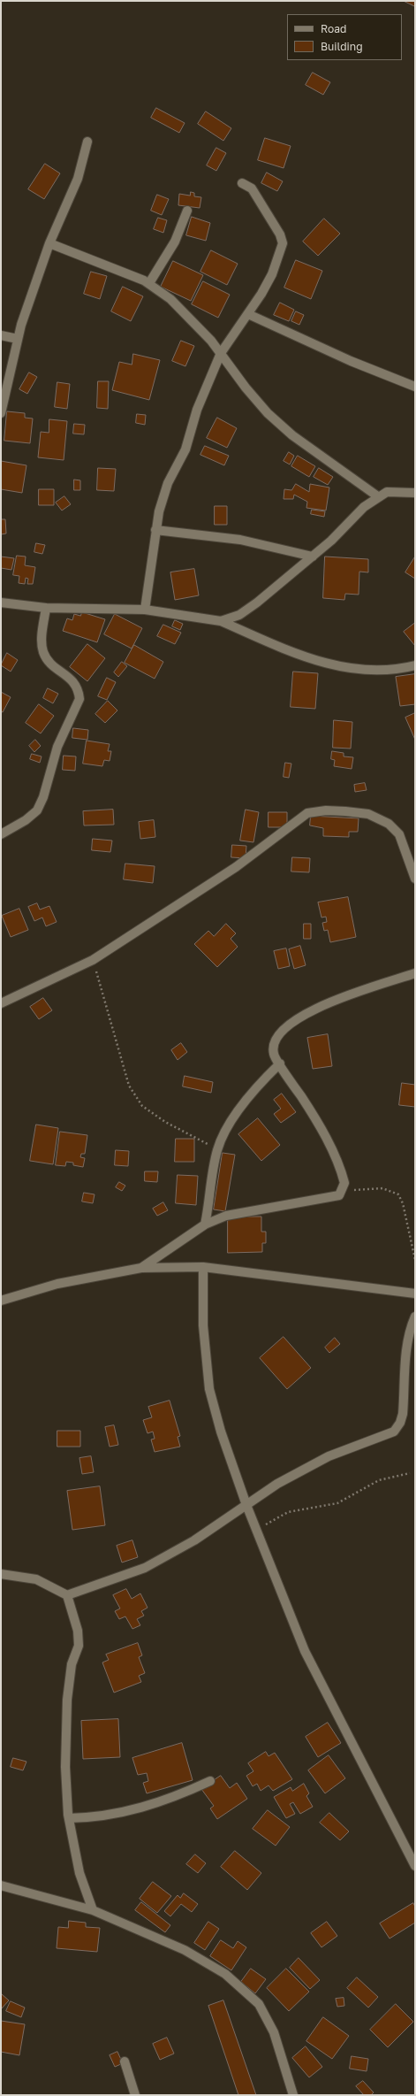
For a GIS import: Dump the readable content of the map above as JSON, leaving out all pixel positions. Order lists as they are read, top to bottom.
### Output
{
  "legend": ["Road", "Building"]
}
